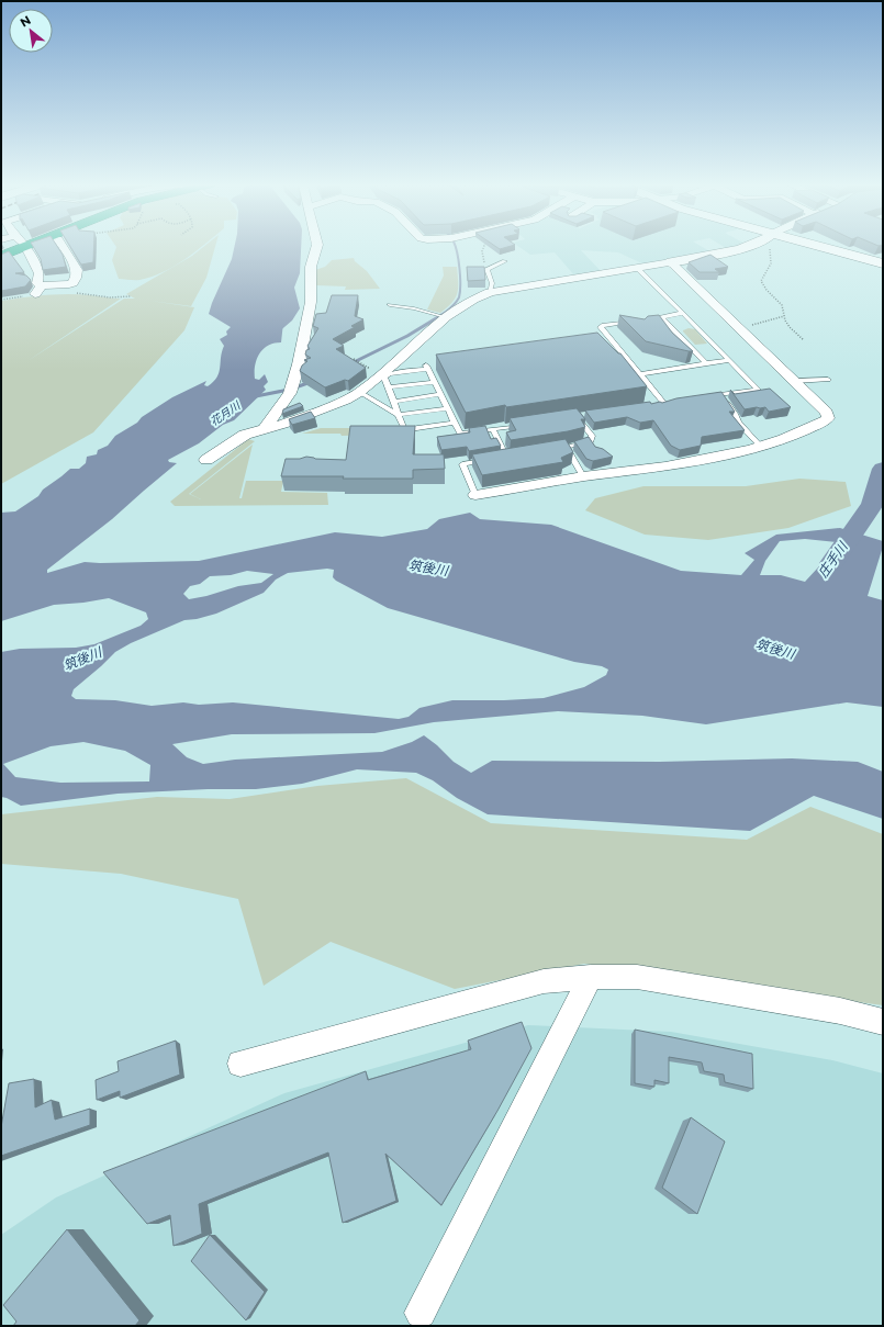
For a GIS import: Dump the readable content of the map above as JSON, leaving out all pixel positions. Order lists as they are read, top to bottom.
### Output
{
  "water": ["花月川", "庄手川", "筑後川"],
  "north": "top left"
}
